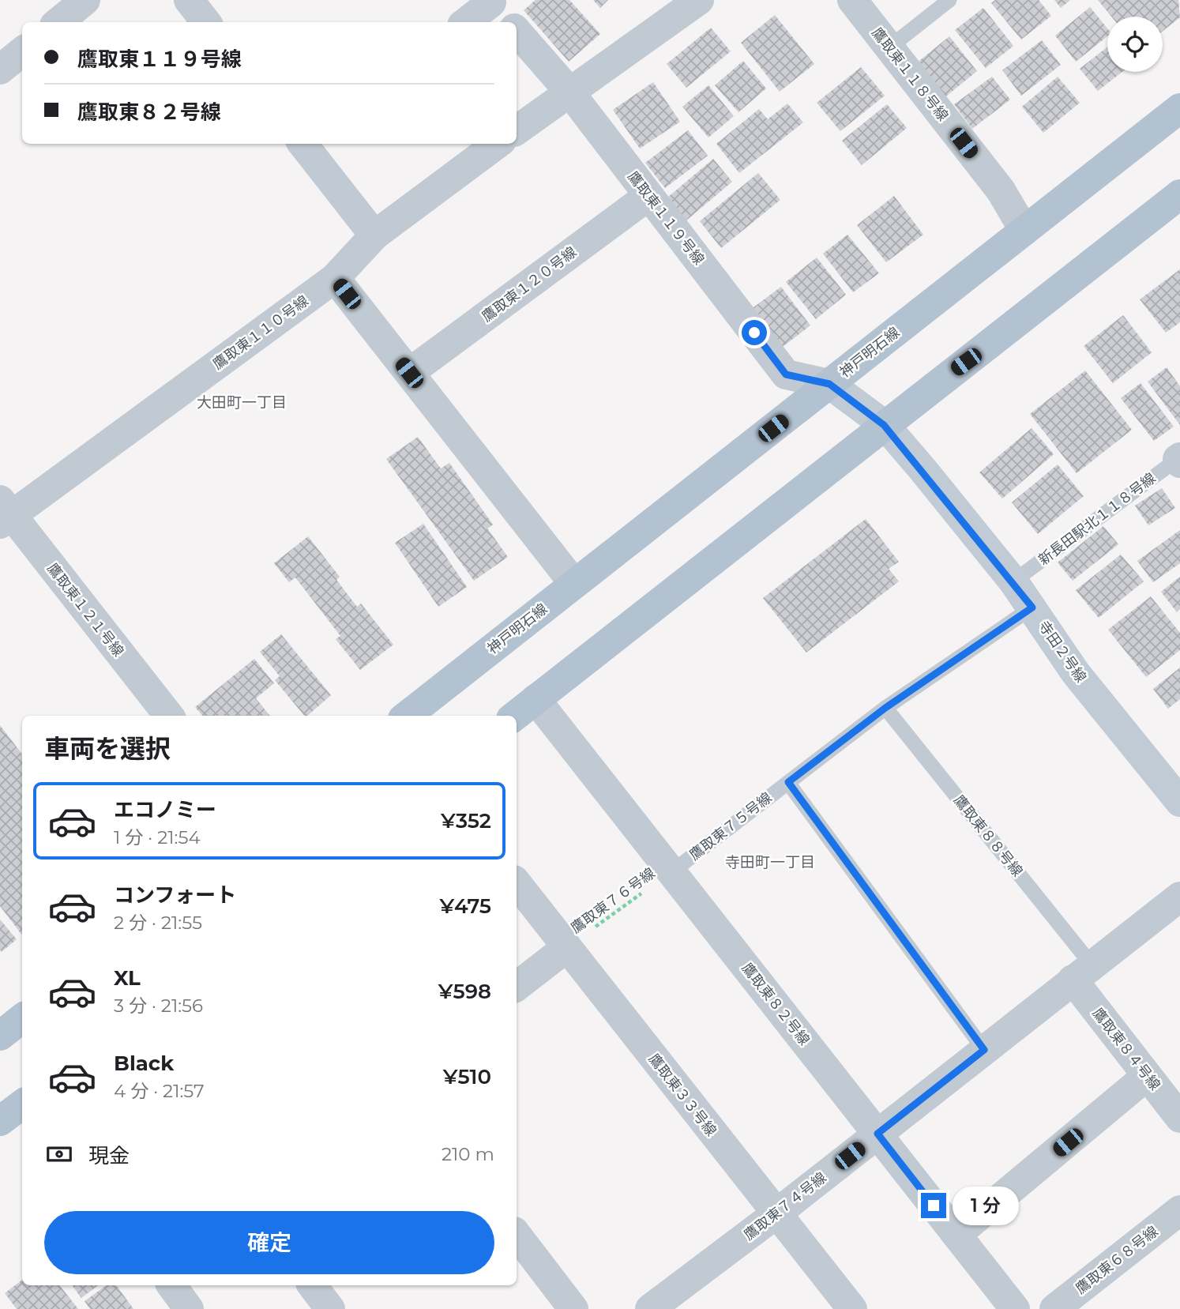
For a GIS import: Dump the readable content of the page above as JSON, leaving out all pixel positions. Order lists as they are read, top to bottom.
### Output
{
  "streets": {
    "main road": ["神戸明石線"],
    "street": [
      "鷹取東１１８号線",
      "鷹取東１１９号線",
      "鷹取東１２０号線",
      "鷹取東１１０号線",
      "鷹取東１２１号線",
      "寺田２号線",
      "鷹取東８２号線",
      "鷹取東８４号線",
      "鷹取東３３号線",
      "鷹取東７４号線",
      "鷹取東６８号線"
    ],
    "lane": ["新長田駅北１１８号線", "鷹取東７５号線", "鷹取東８８号線"],
    "path": ["鷹取東７６号線"]
  },
  "crossings": [
    ["鷹取東１１８号線", "神戸明石線"],
    ["鷹取東１１９号線", "鷹取東１２０号線"],
    ["鷹取東１１９号線", "神戸明石線"],
    ["鷹取東１１９号線", "寺田２号線"],
    ["鷹取東１１０号線", "鷹取東１２１号線"],
    ["神戸明石線", "寺田２号線"],
    ["新長田駅北１１８号線", "寺田２号線"],
    ["寺田２号線", "鷹取東７５号線"],
    ["鷹取東７５号線", "鷹取東８８号線"],
    ["鷹取東７５号線", "鷹取東７６号線"],
    ["鷹取東７５号線", "鷹取東８２号線"],
    ["鷹取東８８号線", "鷹取東８４号線"],
    ["鷹取東８８号線", "鷹取東７４号線"],
    ["鷹取東７６号線", "鷹取東８２号線"],
    ["鷹取東７６号線", "鷹取東３３号線"],
    ["鷹取東８２号線", "鷹取東７４号線"],
    ["鷹取東８４号線", "鷹取東７４号線"],
    ["鷹取東３３号線", "鷹取東７４号線"]
  ],
  "districts": ["大田町一丁目", "寺田町一丁目"],
  "page": {
    "banner": ["鷹取東１１９号線", "鷹取東８２号線"],
    "heading": "車両を選択",
    "list": [
      {
        "name": "エコノミー",
        "note": "1 分 · 21:54",
        "value": "¥352"
      },
      {
        "name": "コンフォート",
        "note": "2 分 · 21:55",
        "value": "¥475"
      },
      {
        "name": "XL",
        "note": "3 分 · 21:56",
        "value": "¥598"
      },
      {
        "name": "Black",
        "note": "4 分 · 21:57",
        "value": "¥510"
      }
    ],
    "pay": ["現金", "210 m"],
    "bubble": "1 分",
    "buttons": "確定"
  }
}
